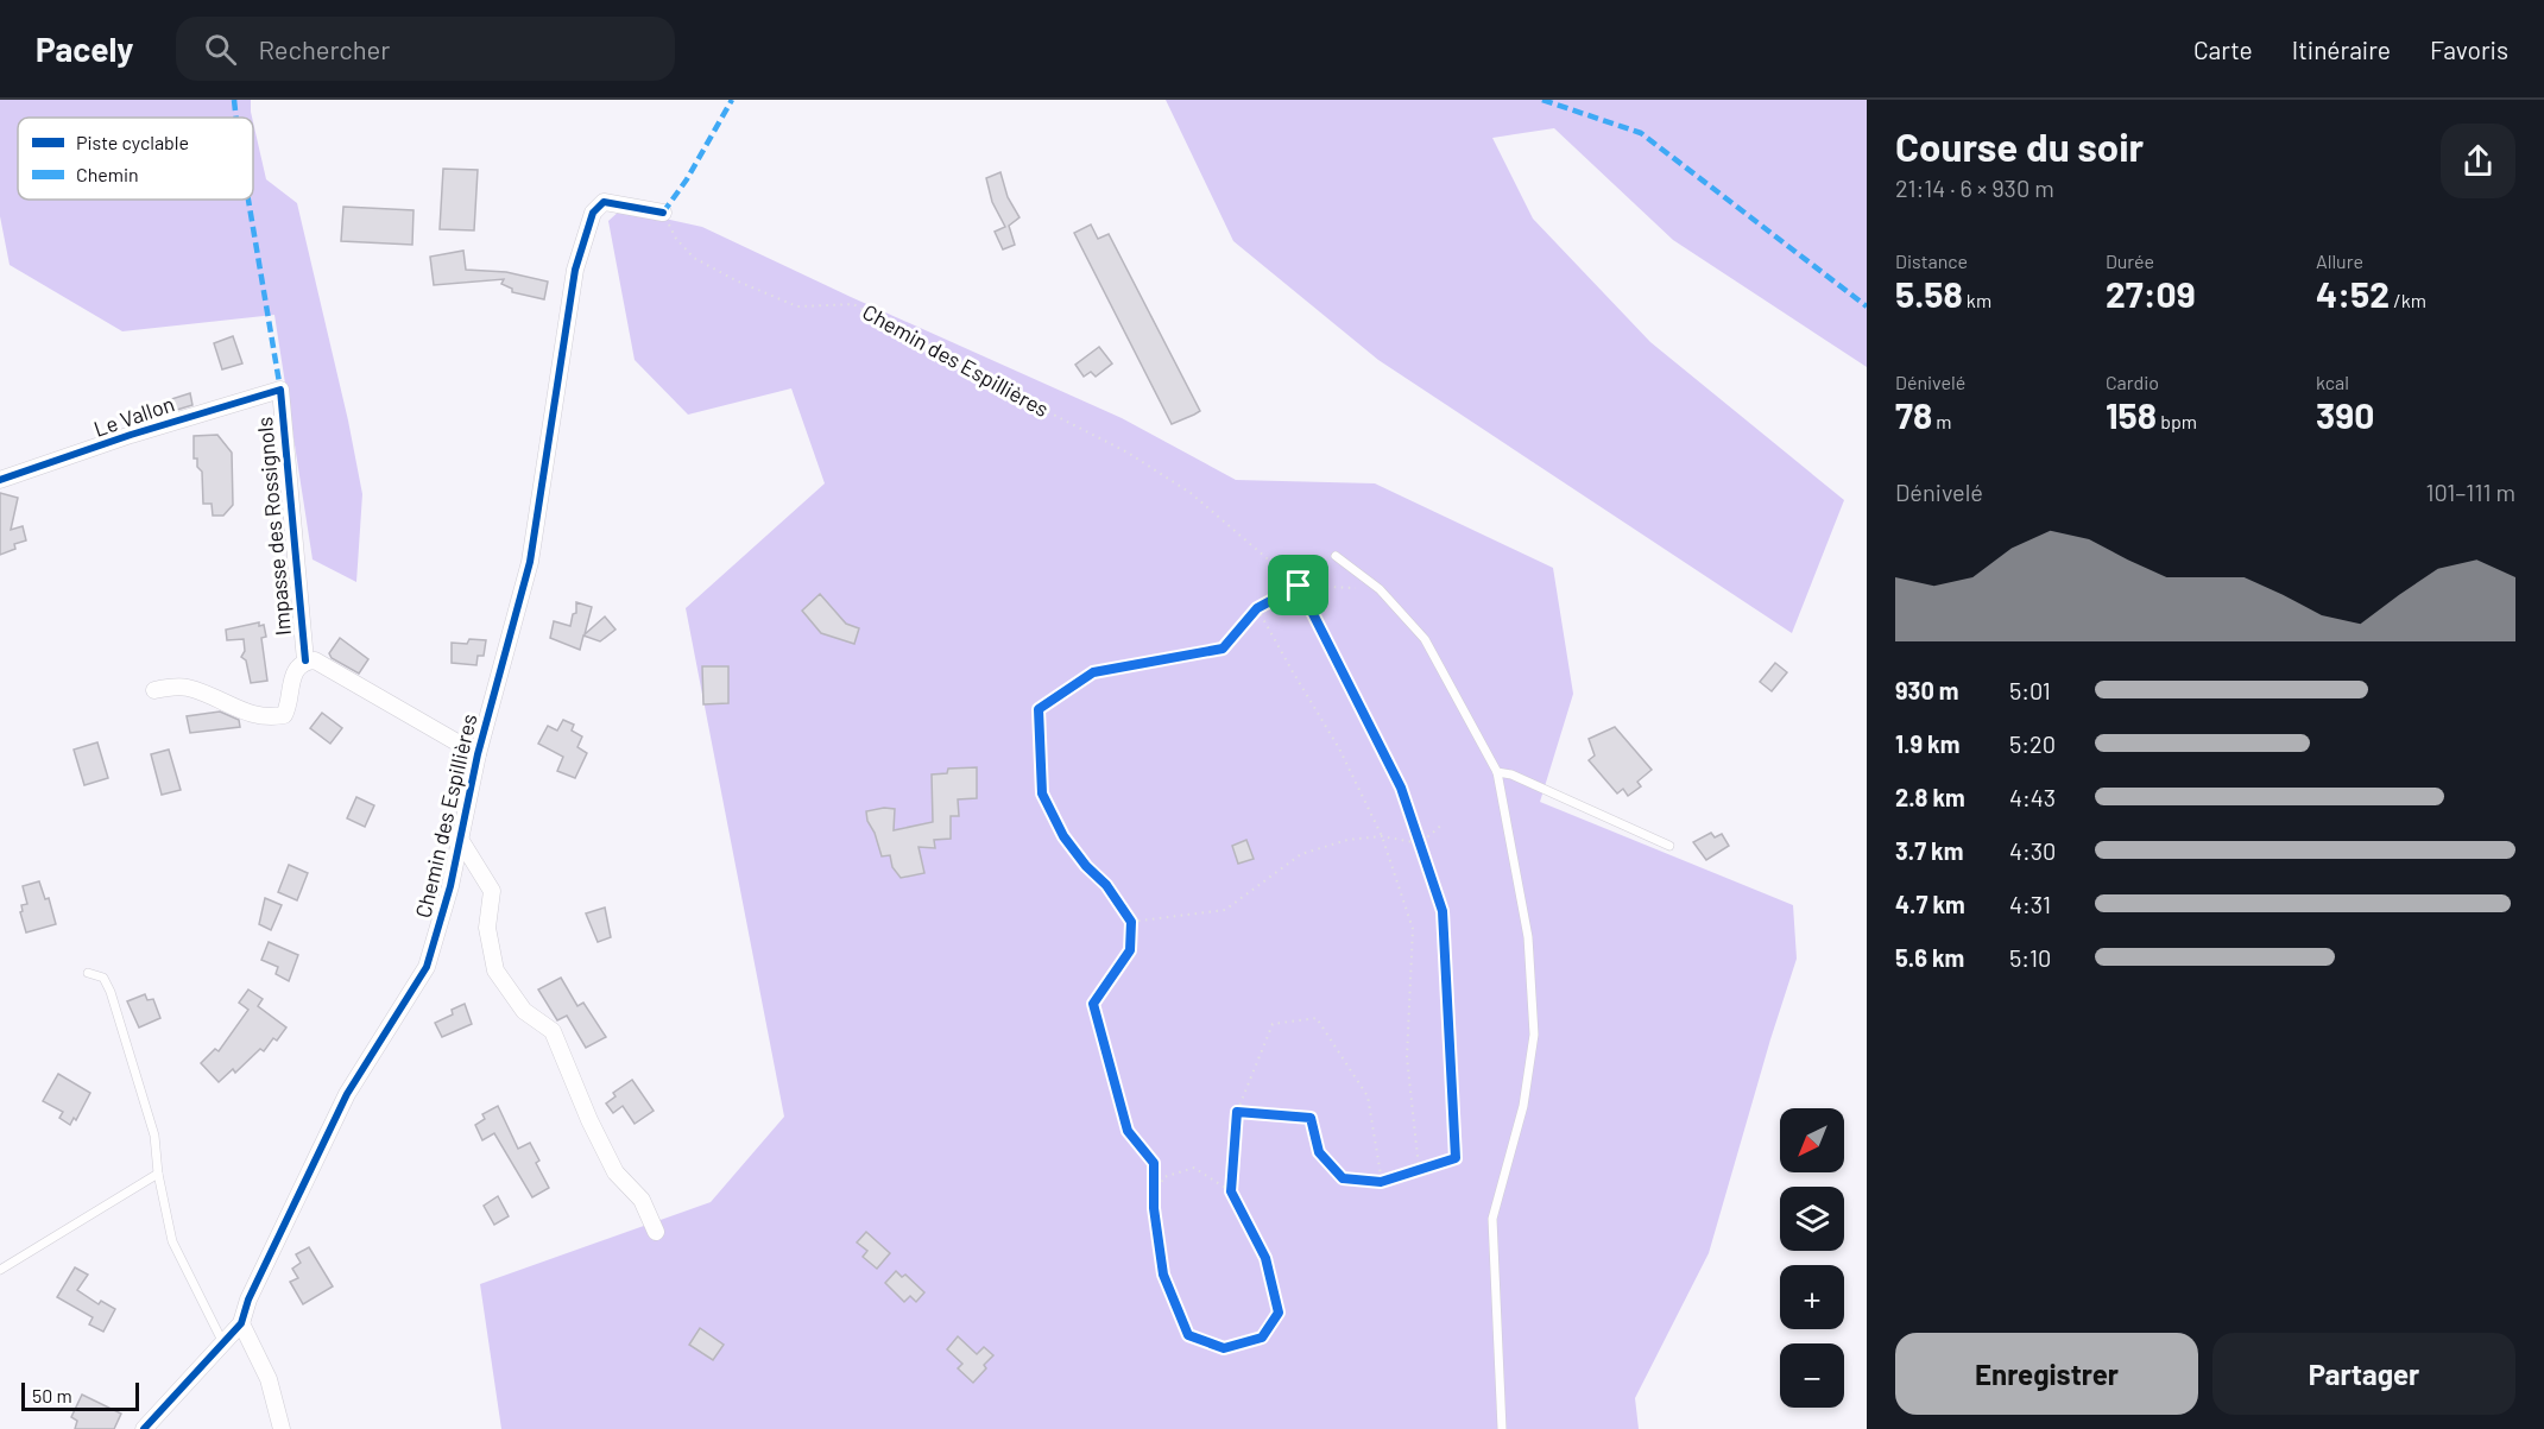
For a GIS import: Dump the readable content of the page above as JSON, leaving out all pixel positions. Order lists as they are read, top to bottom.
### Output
{
  "streets": {
    "street": ["Chemin des Espillières", "Le Vallon", "Impasse des Rossignols"]
  },
  "crossings": [
    ["Chemin des Espillières", "Impasse des Rossignols"],
    ["Le Vallon", "Impasse des Rossignols"]
  ],
  "legend": ["Piste cyclable", "Chemin"],
  "scale_bar": "50 m",
  "north": "bottom left",
  "page": {
    "header": "Pacely",
    "search": "Rechercher",
    "nav": ["Carte", "Itinéraire", "Favoris"],
    "heading": ["Course du soir", "21:14 · 6 × 930 m"],
    "stats": [
      ["Distance", "5.58 km"],
      ["Durée", "27:09"],
      ["Allure", "4:52 /km"],
      ["Dénivelé", "78 m"],
      ["Cardio", "158 bpm"],
      ["kcal", "390"]
    ],
    "chart": ["Dénivelé", "101–111 m"],
    "list": [
      {
        "name": "930 m",
        "note": "5:01"
      },
      {
        "name": "1.9 km",
        "note": "5:20"
      },
      {
        "name": "2.8 km",
        "note": "4:43"
      },
      {
        "name": "3.7 km",
        "note": "4:30"
      },
      {
        "name": "4.7 km",
        "note": "4:31"
      },
      {
        "name": "5.6 km",
        "note": "5:10"
      }
    ],
    "map_buttons": ["+", "−"],
    "buttons": ["Enregistrer", "Partager"],
    "scale": "50 m"
  }
}
